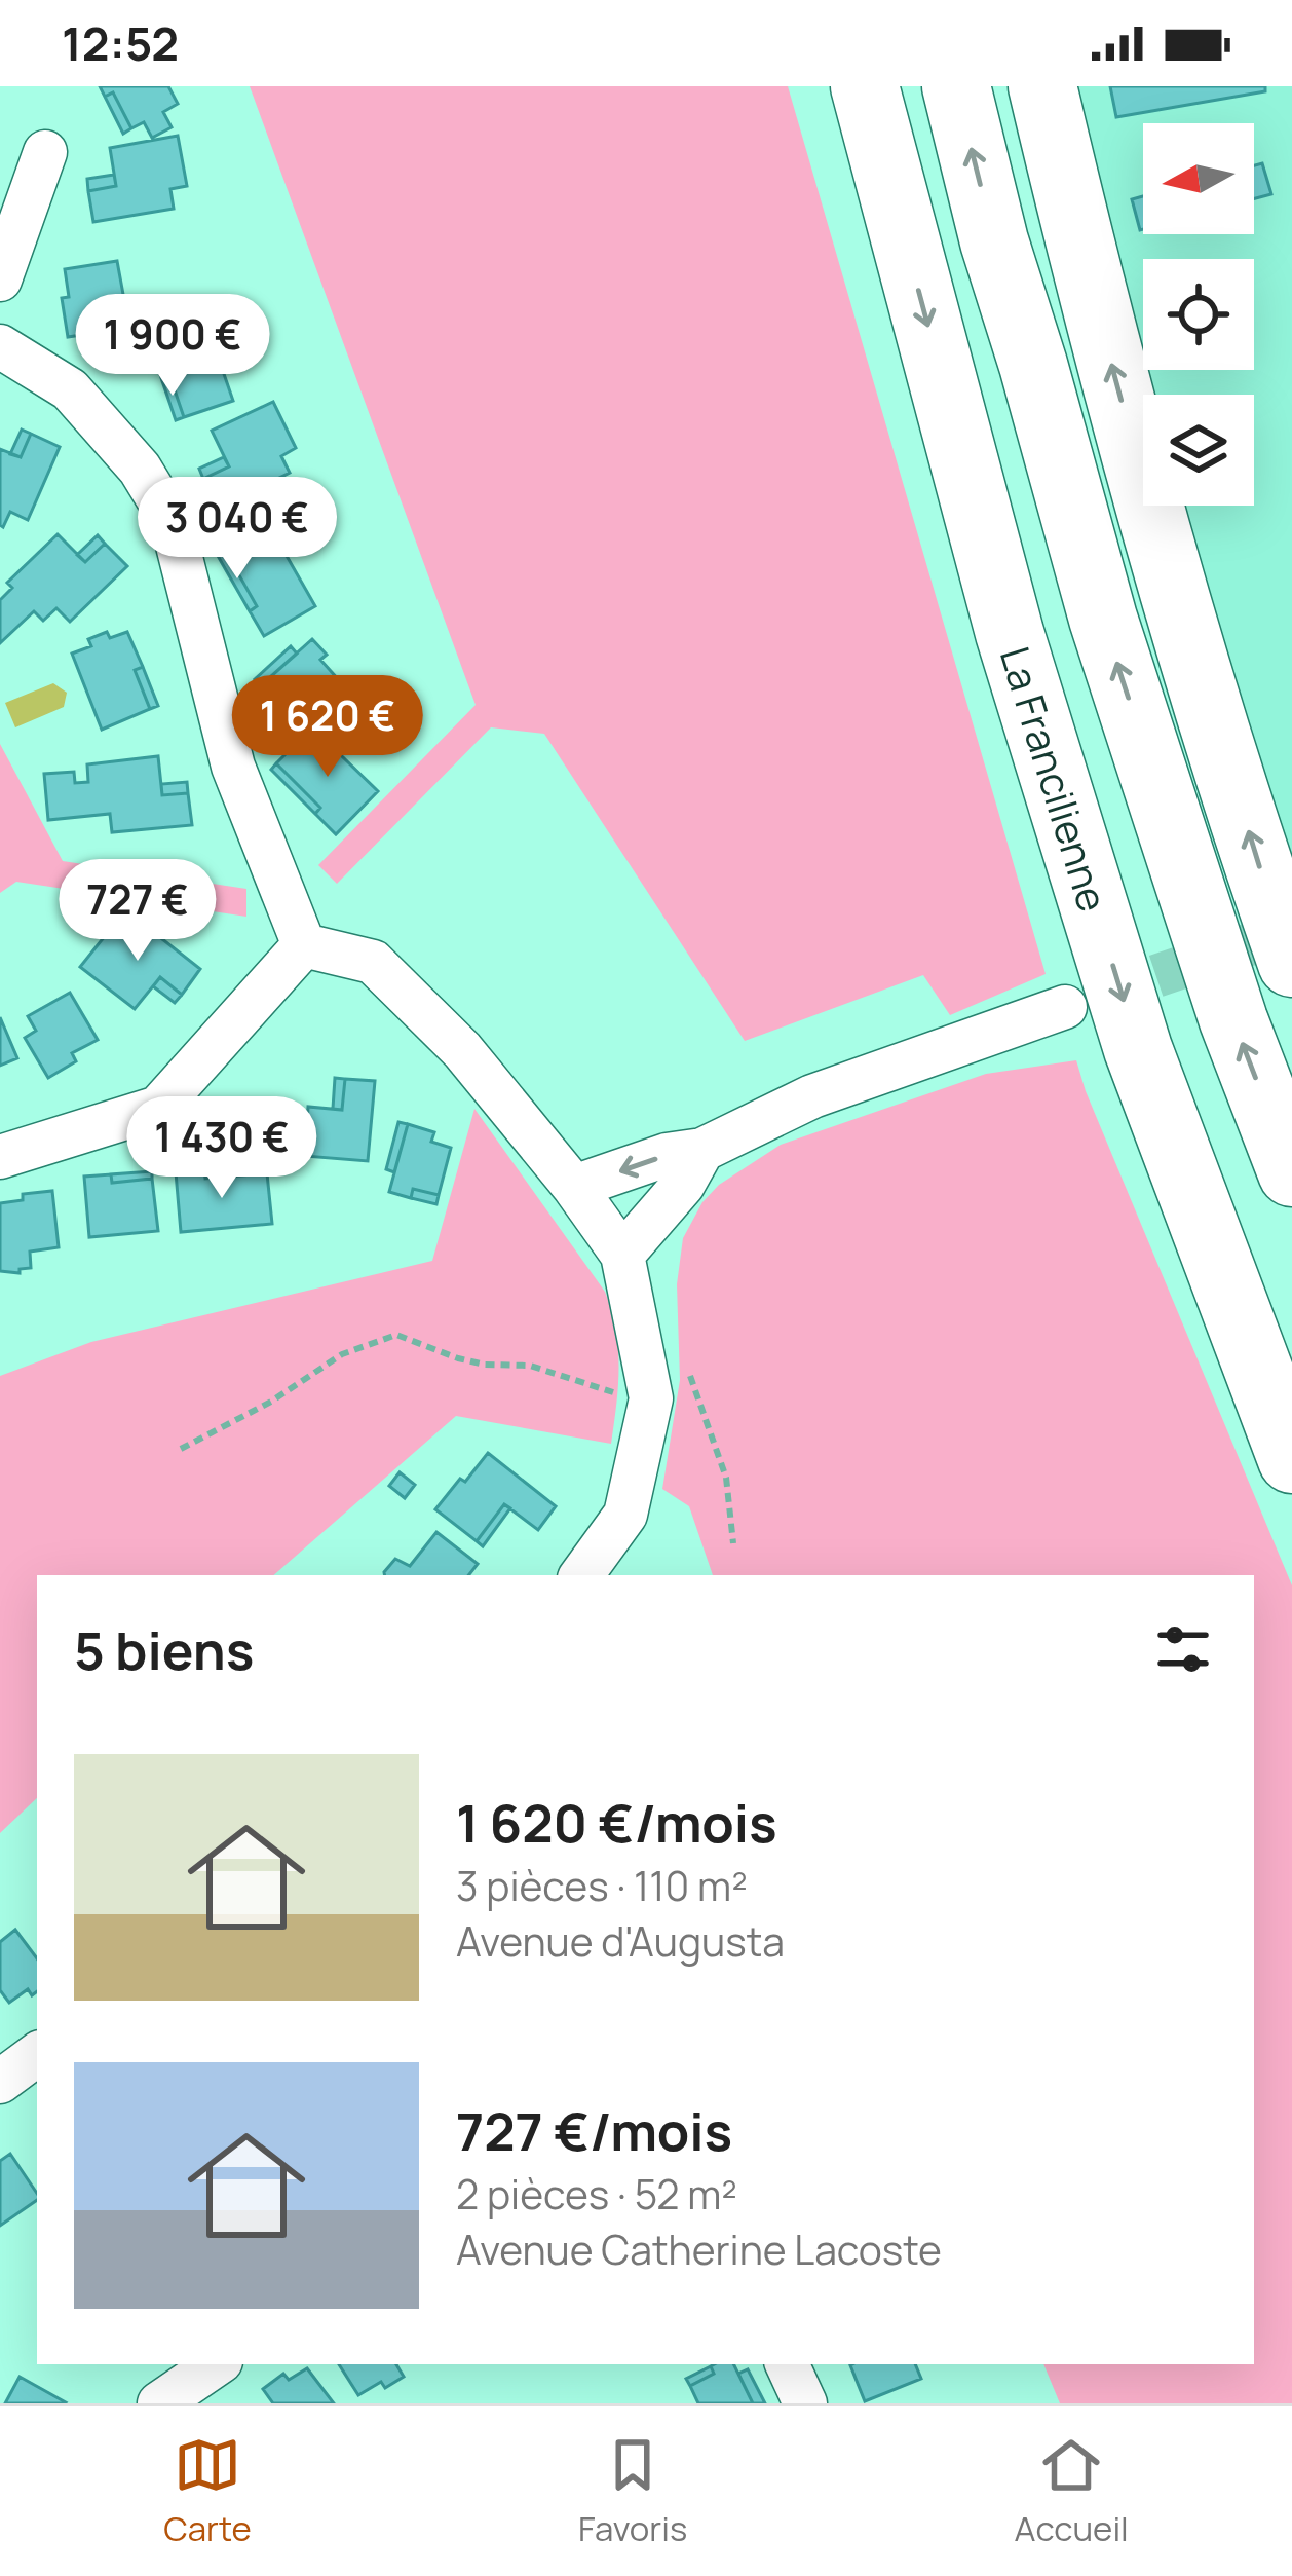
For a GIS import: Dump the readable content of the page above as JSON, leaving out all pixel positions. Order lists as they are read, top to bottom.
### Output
{
  "streets": {
    "highway": ["La Francilienne"]
  },
  "north": "left",
  "page": {
    "status": "12:52",
    "price": [
      "1 900 €",
      "3 040 €",
      "1 620 €",
      "727 €",
      "1 430 €"
    ],
    "heading": "5 biens",
    "list": [
      {
        "name": "1 620 €/mois",
        "note": "3 pièces · 110 m² · Avenue d'Augusta"
      },
      {
        "name": "727 €/mois",
        "note": "2 pièces · 52 m² · Avenue Catherine Lacoste"
      }
    ],
    "tabs": ["Carte", "Favoris", "Accueil"]
  }
}
